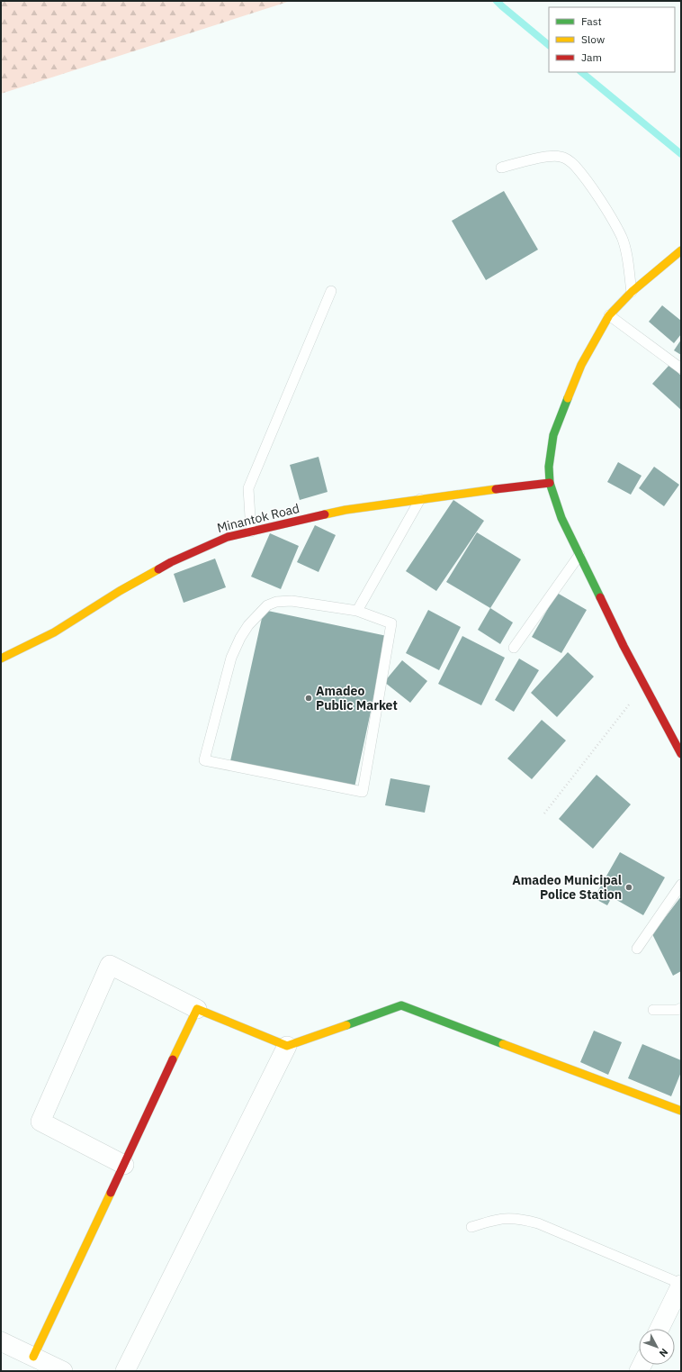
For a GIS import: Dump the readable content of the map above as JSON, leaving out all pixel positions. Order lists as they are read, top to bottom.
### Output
{
  "streets": {
    "street": ["Minantok Road"]
  },
  "places": ["Amadeo Public Market", "Amadeo Municipal Police Station"],
  "legend": ["Fast", "Slow", "Jam"],
  "north": "bottom right"
}
